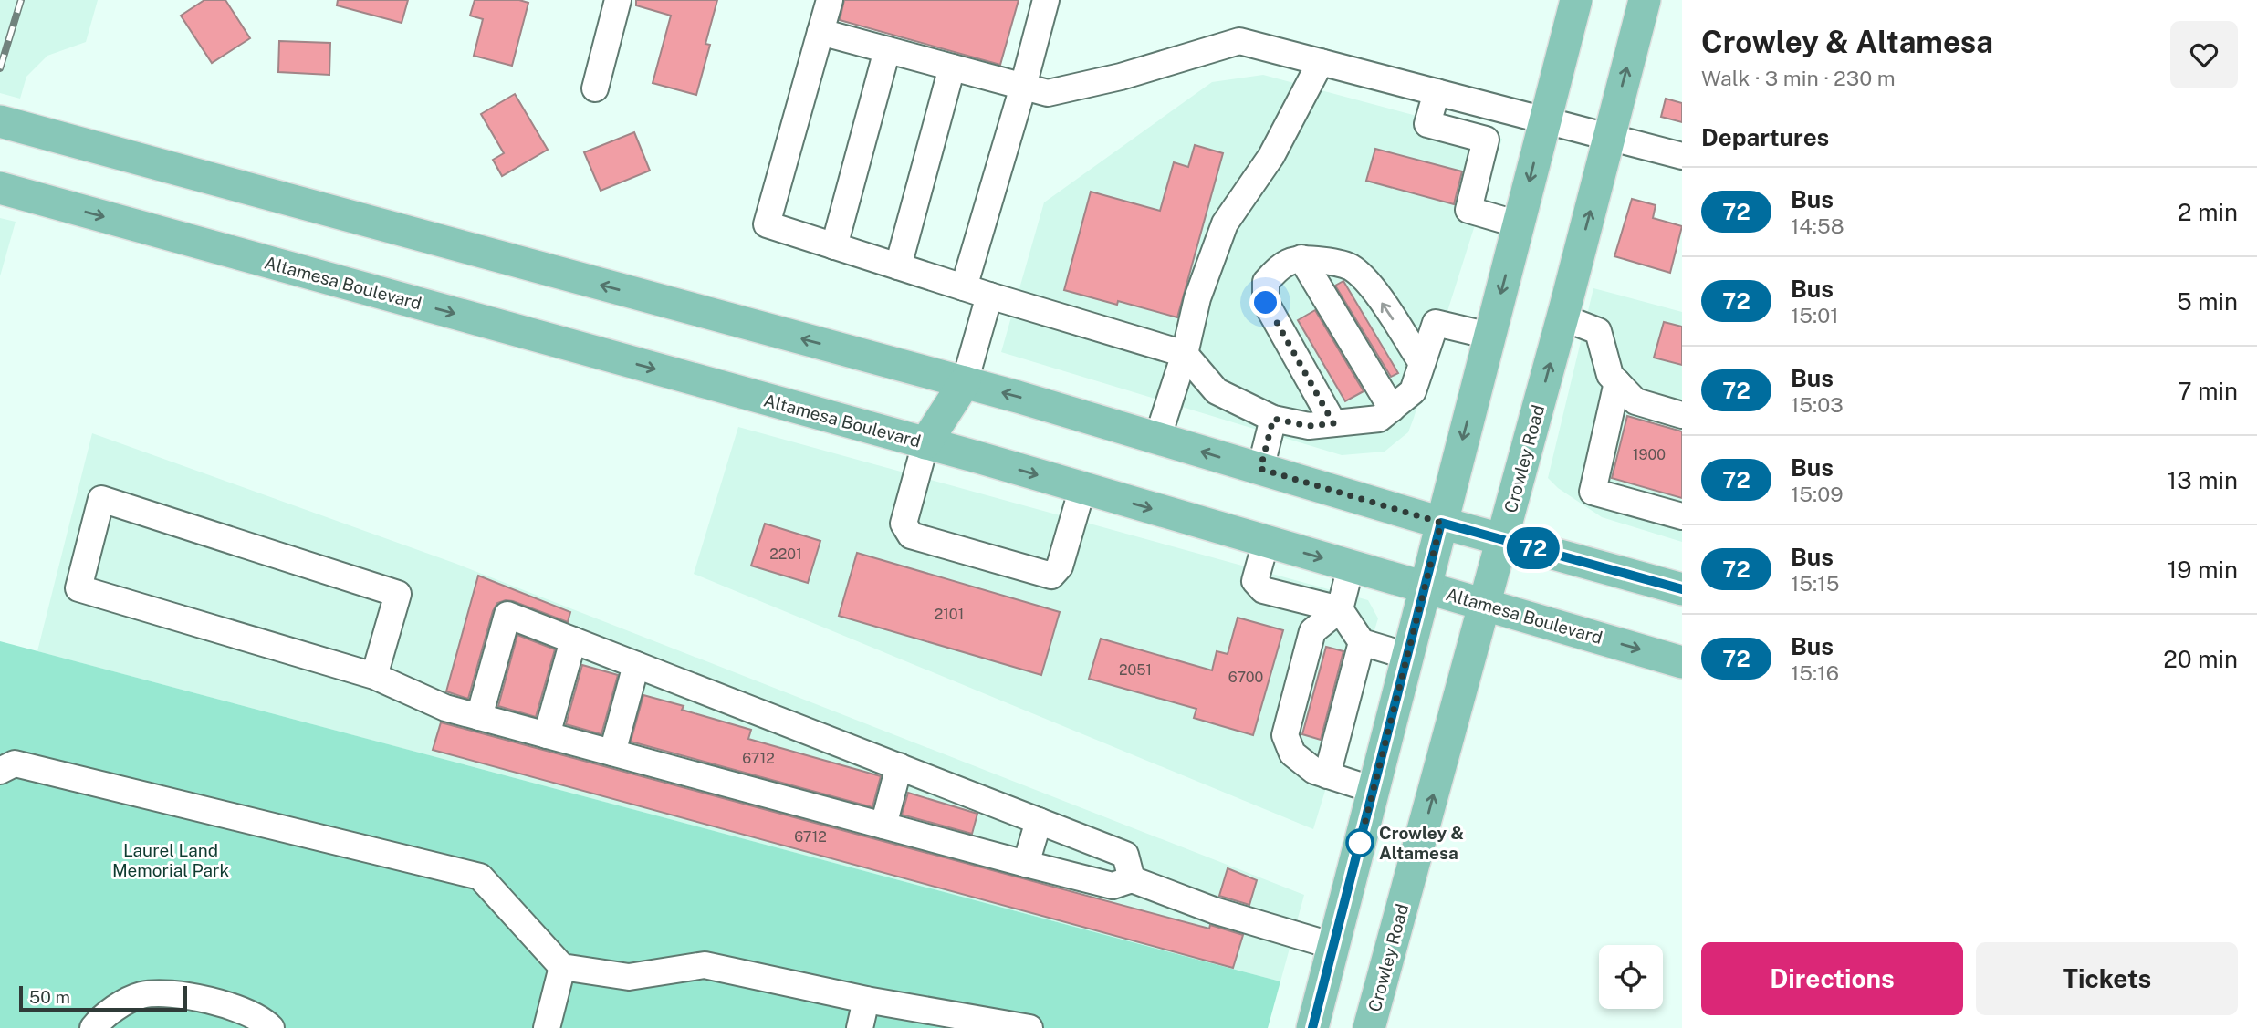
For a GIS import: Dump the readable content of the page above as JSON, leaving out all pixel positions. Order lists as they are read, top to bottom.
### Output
{
  "streets": {
    "main road": ["Altamesa Boulevard", "Crowley Road"]
  },
  "crossings": [
    ["Altamesa Boulevard", "Crowley Road"]
  ],
  "parks": ["Laurel Land Memorial Park"],
  "places": ["Crowley & Altamesa"],
  "lines": ["bus line 72"],
  "house_numbers": [
    "1900",
    "2201",
    "2101",
    "2051",
    "6700",
    "6712",
    "6712"
  ],
  "scale_bar": "50 m",
  "page": {
    "on_map": "72",
    "heading": [
      ["Crowley & Altamesa", "Walk · 3 min · 230 m"],
      "Departures"
    ],
    "list": [
      {
        "mark": "72",
        "name": "Bus",
        "note": "14:58",
        "value": "2 min"
      },
      {
        "mark": "72",
        "name": "Bus",
        "note": "15:01",
        "value": "5 min"
      },
      {
        "mark": "72",
        "name": "Bus",
        "note": "15:03",
        "value": "7 min"
      },
      {
        "mark": "72",
        "name": "Bus",
        "note": "15:09",
        "value": "13 min"
      },
      {
        "mark": "72",
        "name": "Bus",
        "note": "15:15",
        "value": "19 min"
      },
      {
        "mark": "72",
        "name": "Bus",
        "note": "15:16",
        "value": "20 min"
      }
    ],
    "buttons": ["Directions", "Tickets"],
    "scale": "50 m"
  }
}
